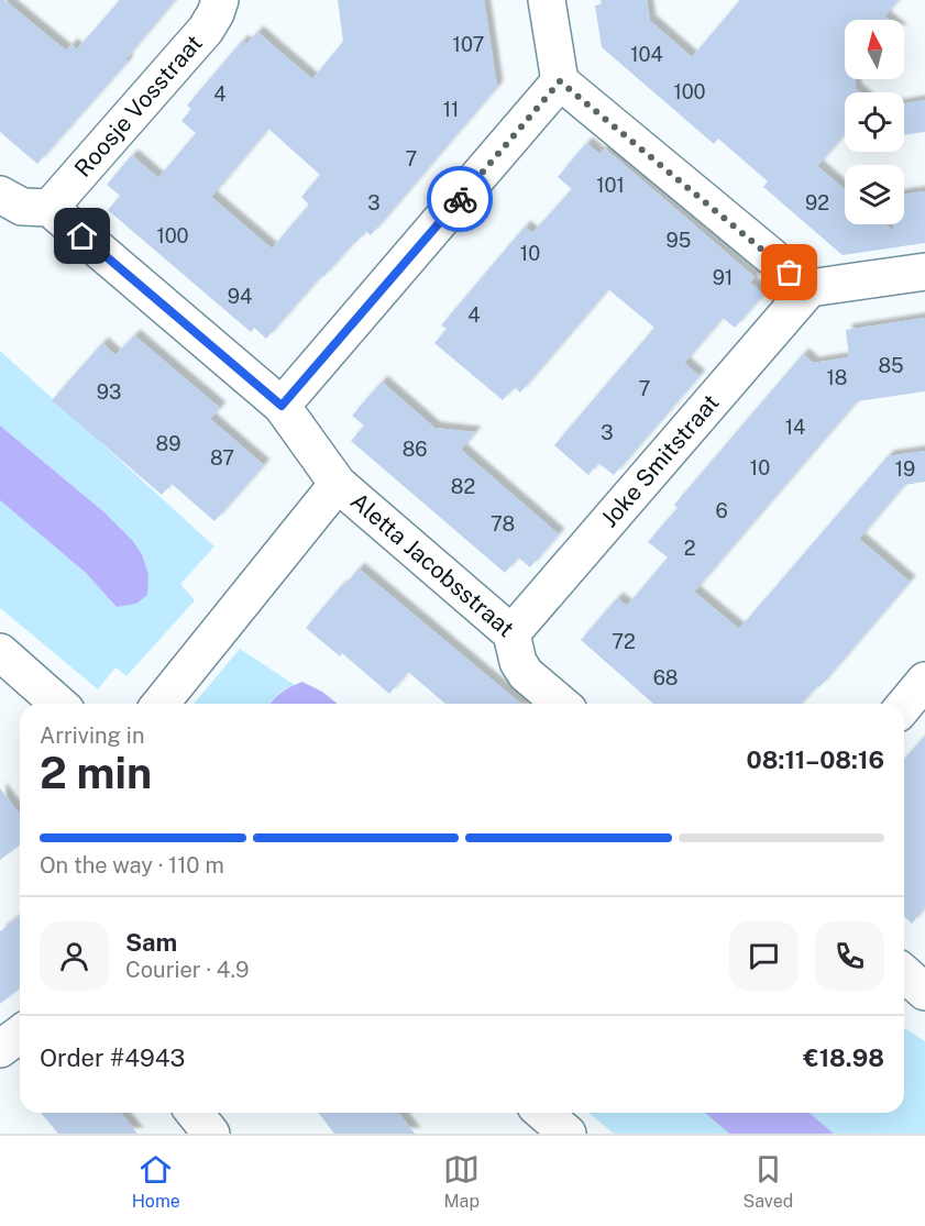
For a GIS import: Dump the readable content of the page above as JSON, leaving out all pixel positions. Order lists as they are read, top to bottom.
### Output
{
  "streets": {
    "street": ["Roosje Vosstraat", "Joke Smitstraat", "Aletta Jacobsstraat"]
  },
  "crossings": [
    ["Roosje Vosstraat", "Aletta Jacobsstraat"],
    ["Joke Smitstraat", "Aletta Jacobsstraat"]
  ],
  "house_numbers": [
    "107",
    "104",
    "100",
    "4",
    "11",
    "7",
    "101",
    "3",
    "92",
    "100",
    "95",
    "10",
    "91",
    "94",
    "4",
    "85",
    "18",
    "7",
    "93",
    "14",
    "3",
    "89",
    "86",
    "87",
    "10",
    "19",
    "82",
    "6",
    "78",
    "2",
    "72",
    "68"
  ],
  "north": "top",
  "page": {
    "heading": ["2 min", "Arriving in", "08:11–08:16"],
    "panel": [
      "Sam",
      "Courier · 4.9",
      "Order #4943",
      "€18.98"
    ],
    "bar": "On the way · 110 m",
    "tabs": ["Home", "Map", "Saved"]
  }
}
